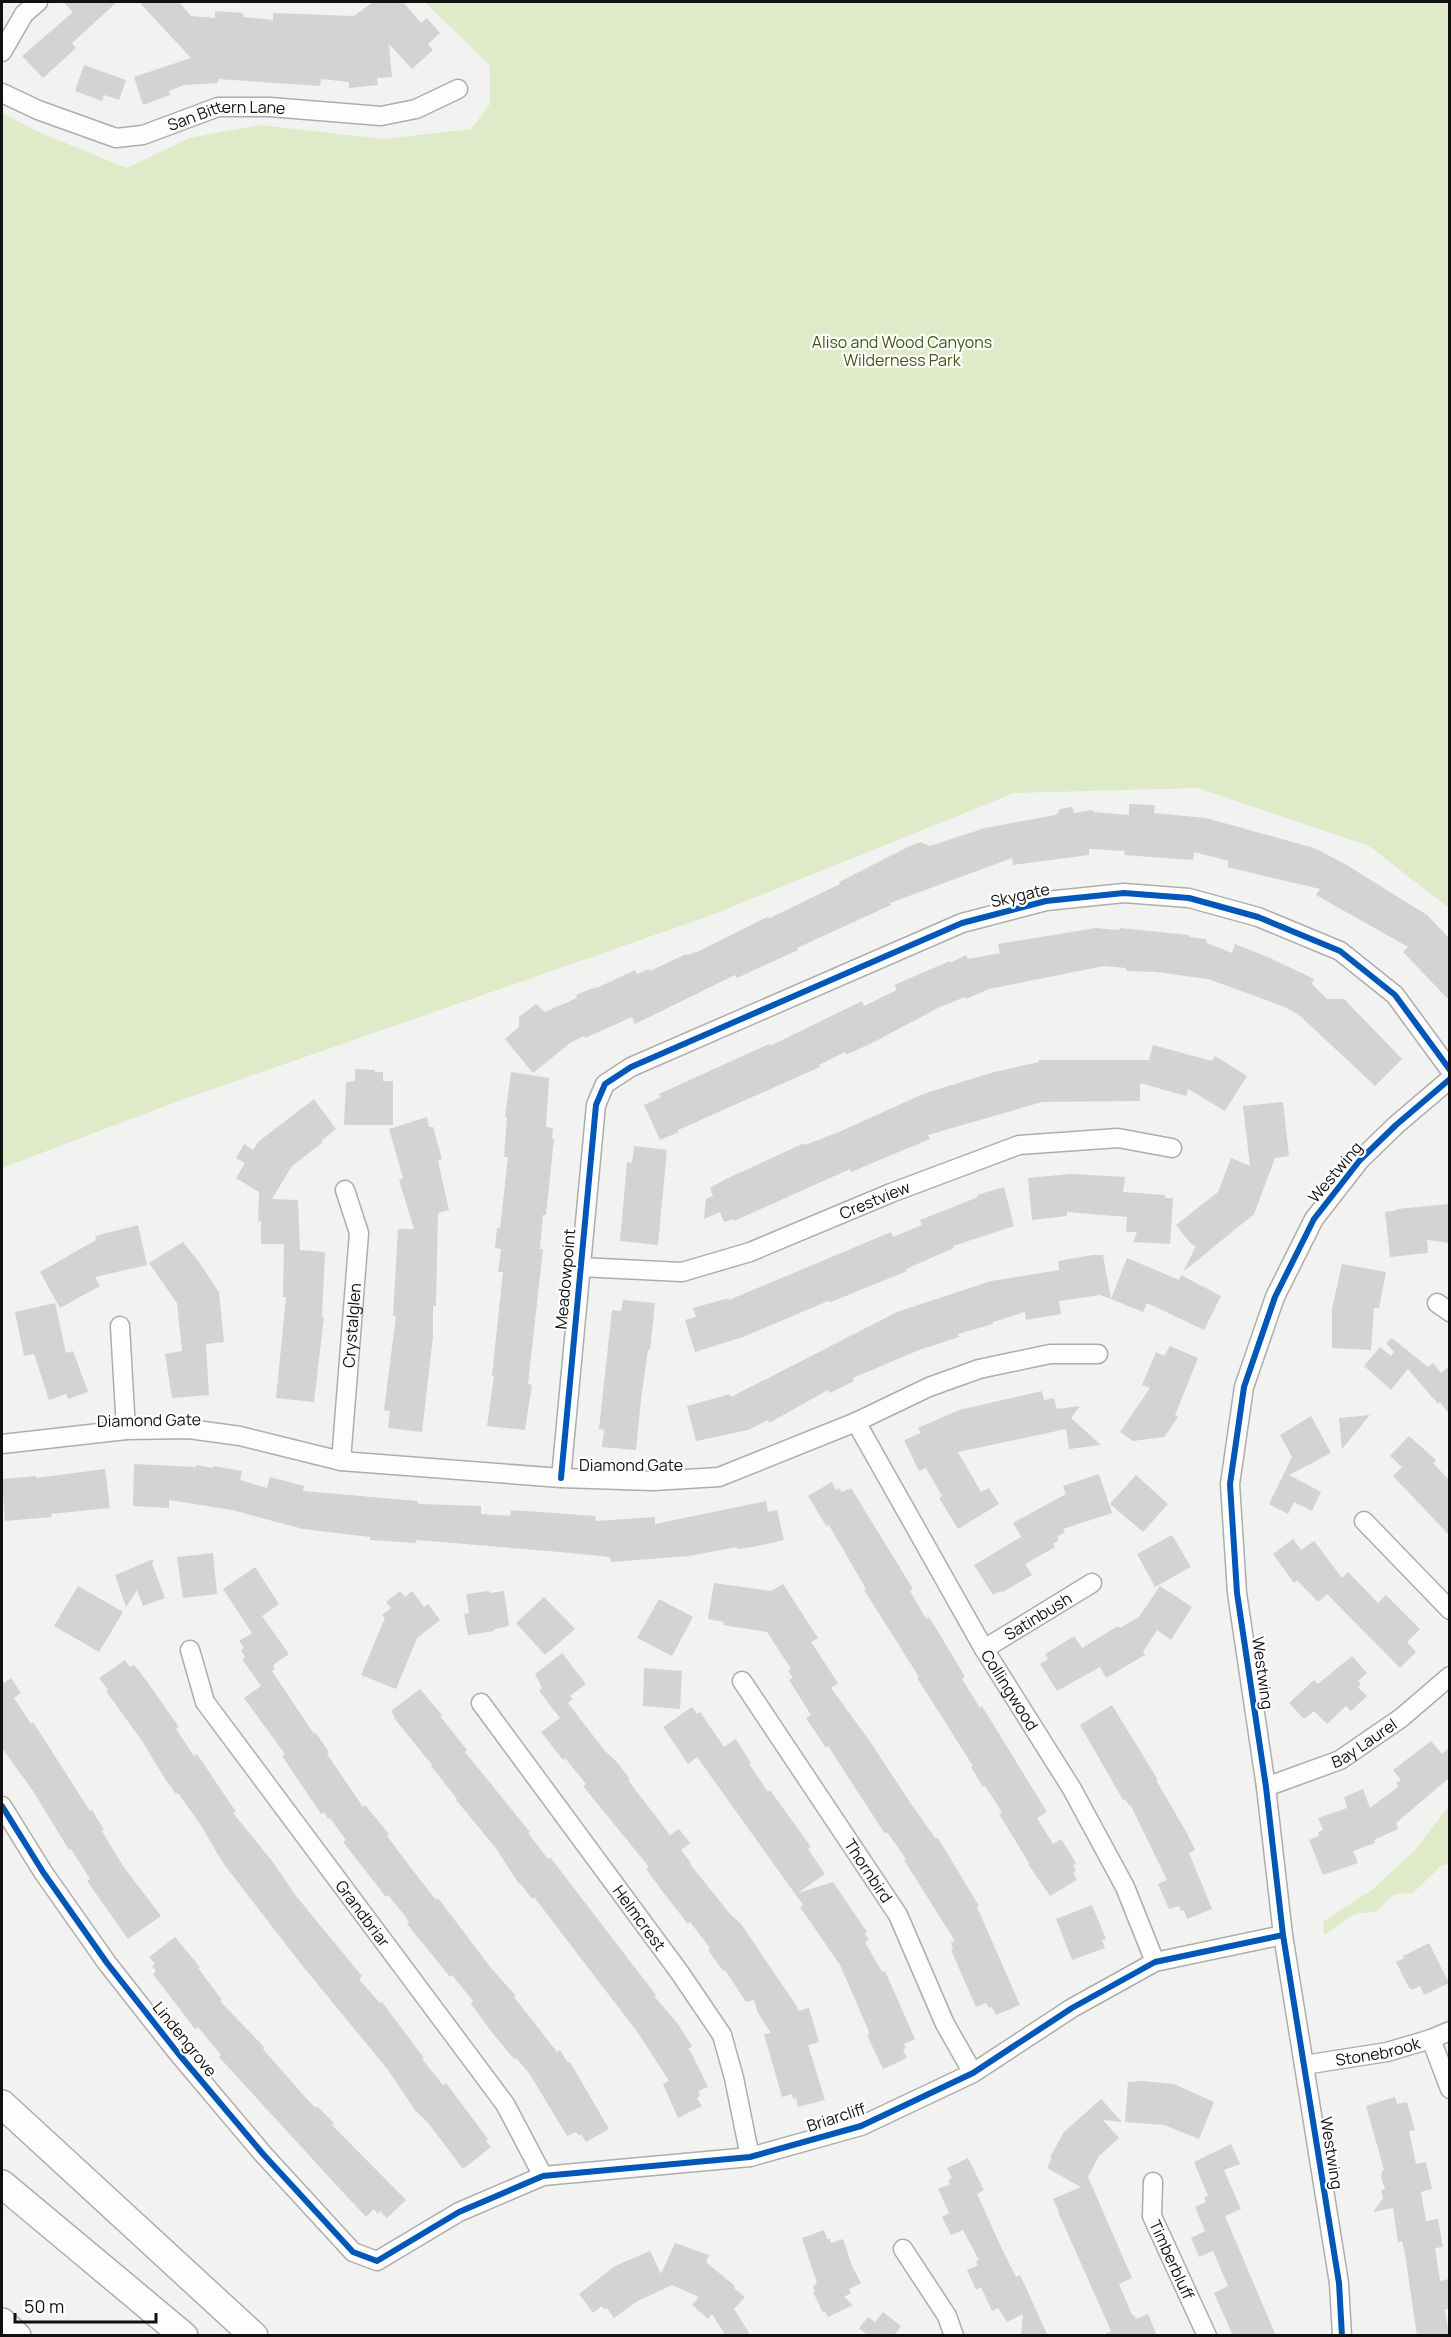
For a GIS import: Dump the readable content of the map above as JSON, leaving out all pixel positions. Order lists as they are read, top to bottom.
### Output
{
  "streets": {
    "street": [
      "San Bittern Lane",
      "Skygate",
      "Westwing",
      "Crestview",
      "Meadowpoint",
      "Crystalglen",
      "Diamond Gate",
      "Satinbush",
      "Collingwood",
      "Bay Laurel",
      "Thornbird",
      "Grandbriar",
      "Helmcrest",
      "Lindengrove",
      "Stonebrook",
      "Briarcliff",
      "Timberbluff"
    ]
  },
  "crossings": [
    ["Skygate", "Meadowpoint"],
    ["Westwing", "Bay Laurel"],
    ["Westwing", "Stonebrook"],
    ["Westwing", "Briarcliff"],
    ["Crestview", "Meadowpoint"],
    ["Meadowpoint", "Diamond Gate"],
    ["Crystalglen", "Diamond Gate"],
    ["Diamond Gate", "Collingwood"],
    ["Satinbush", "Collingwood"],
    ["Collingwood", "Briarcliff"],
    ["Thornbird", "Briarcliff"],
    ["Grandbriar", "Briarcliff"],
    ["Helmcrest", "Briarcliff"],
    ["Lindengrove", "Briarcliff"]
  ],
  "parks": ["Aliso and Wood Canyons Wilderness Park"],
  "scale_bar": "50 m"
}
